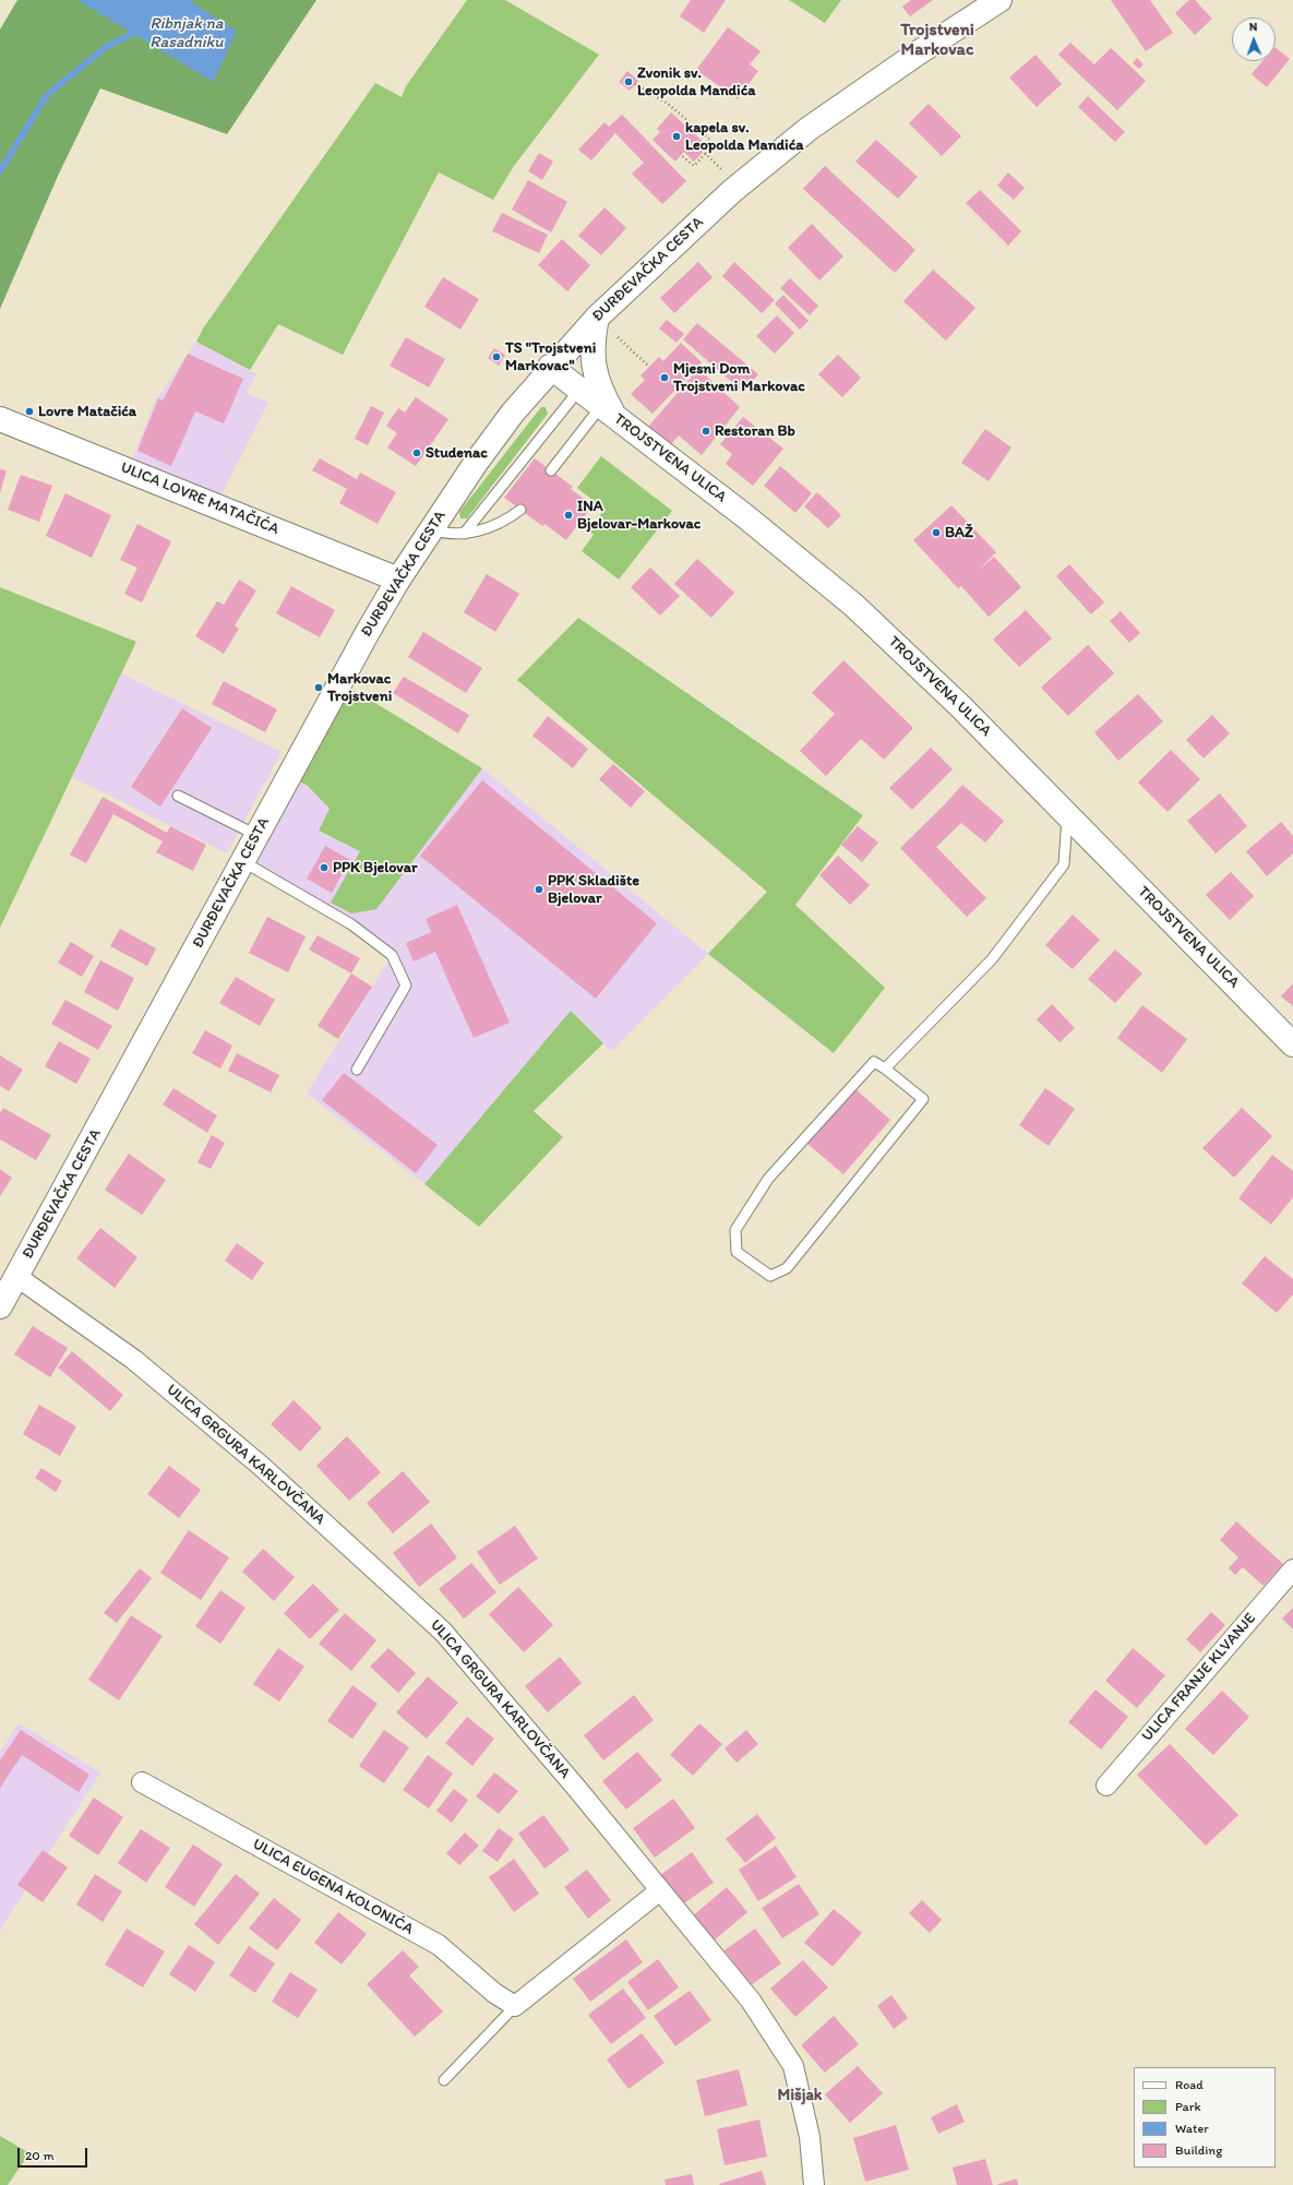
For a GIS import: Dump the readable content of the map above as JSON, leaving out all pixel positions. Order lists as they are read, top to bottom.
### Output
{
  "streets": {
    "main road": ["ĐURĐEVAČKA CESTA", "TROJSTVENA ULICA", "ULICA LOVRE MATAČIĆA"],
    "street": ["ULICA GRGURA KARLOVČANA", "ULICA FRANJE KLVANJE", "ULICA EUGENA KOLONIĆA"]
  },
  "crossings": [
    ["ĐURĐEVAČKA CESTA", "TROJSTVENA ULICA"],
    ["ĐURĐEVAČKA CESTA", "ULICA LOVRE MATAČIĆA"],
    ["ĐURĐEVAČKA CESTA", "ULICA GRGURA KARLOVČANA"]
  ],
  "districts": ["Trojstveni Markovac", "Mišjak"],
  "water": ["Ribnjak na Rasadniku"],
  "places": [
    "Zvonik sv. Leopolda Mandića",
    "kapela sv. Leopolda Mandića",
    "TS \"Trojstveni Markovac\"",
    "Mjesni Dom Trojstveni Markovac",
    "Lovre Matačića",
    "Restoran Bb",
    "Studenac",
    "INA Bjelovar-Markovac",
    "BAŽ",
    "Markovac Trojstveni",
    "PPK Bjelovar",
    "PPK Skladište Bjelovar"
  ],
  "legend": [
    "Road",
    "Park",
    "Water",
    "Building"
  ],
  "scale_bar": "20 m",
  "north": "top"
}
